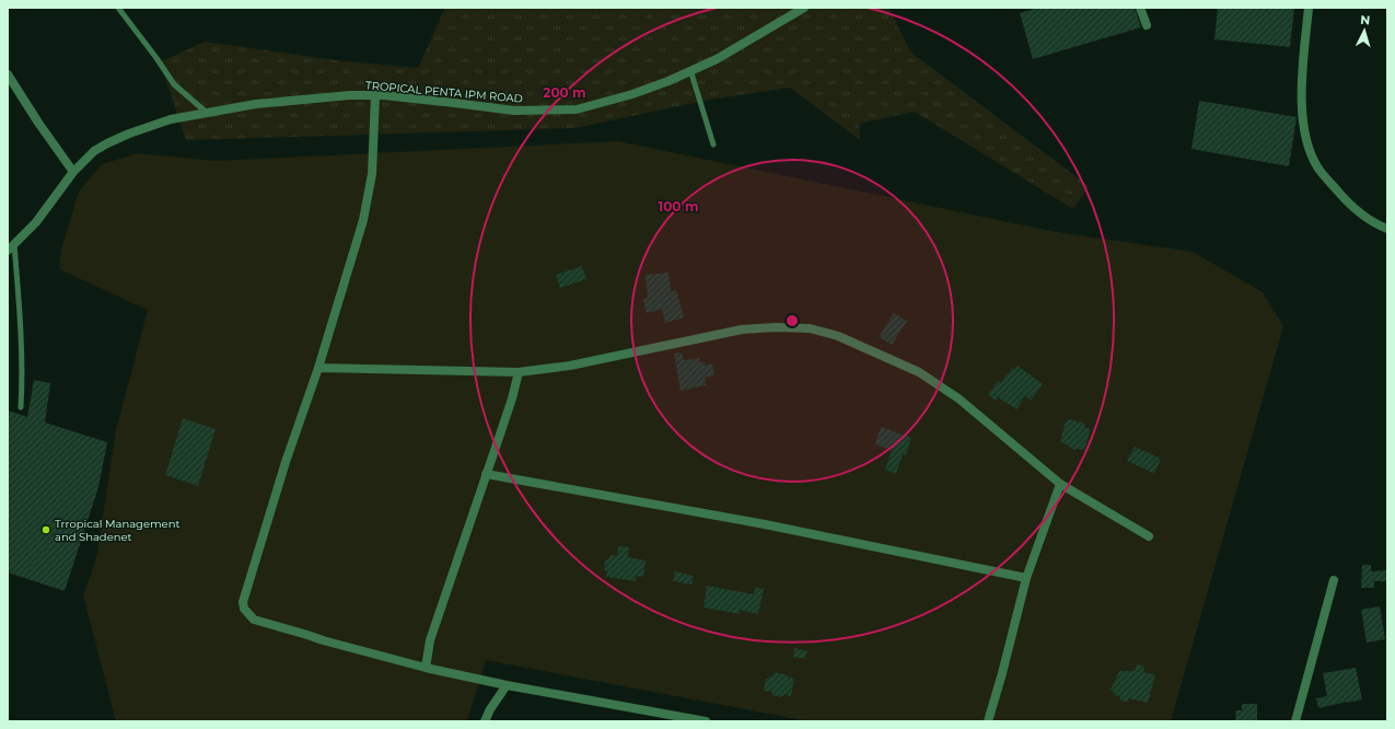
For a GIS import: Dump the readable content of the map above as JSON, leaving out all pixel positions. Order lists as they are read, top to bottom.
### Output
{
  "streets": {
    "street": ["TROPICAL PENTA IPM ROAD"]
  },
  "places": ["Trropical Management and Shadenet"],
  "north": "top",
  "rings": ["200 m", "100 m"]
}
